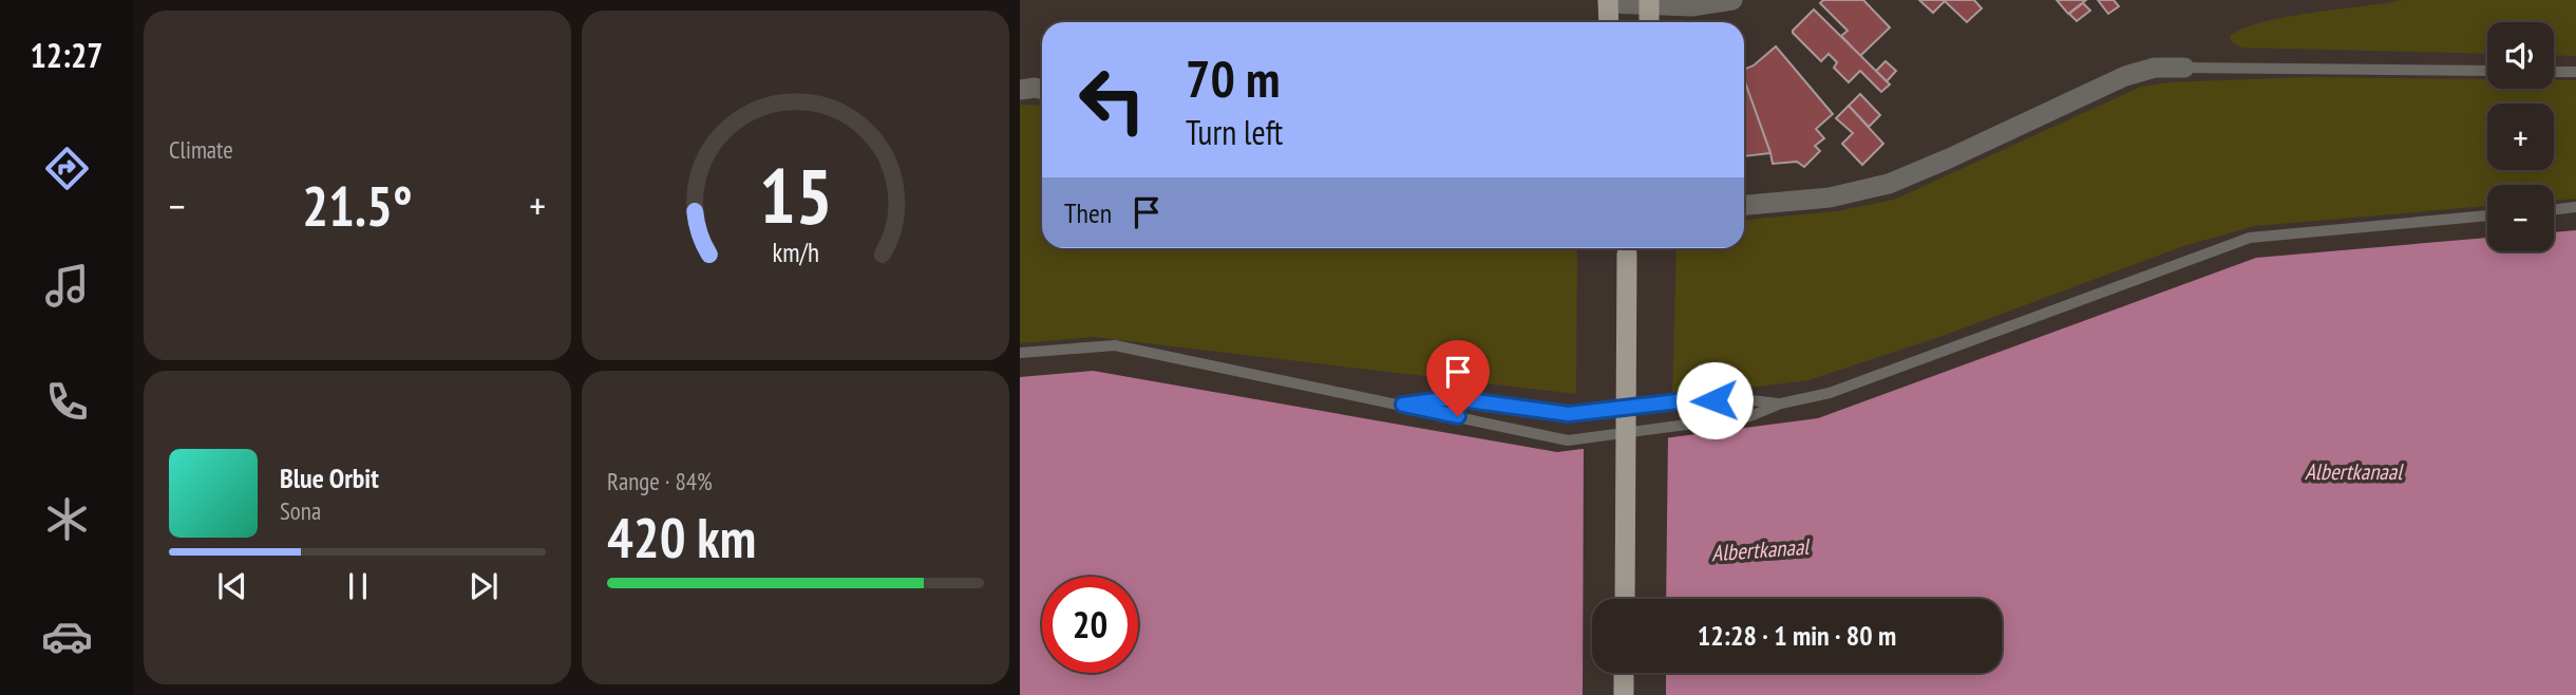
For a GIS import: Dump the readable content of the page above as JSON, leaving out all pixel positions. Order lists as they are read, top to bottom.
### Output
{
  "water": ["Albertkanaal"],
  "page": {
    "tabs": "12:27",
    "tile": [
      "Climate",
      ["Range · 84%", "420 km"]
    ],
    "map_buttons": ["+", "−"],
    "turn": ["70 m", "Turn left"],
    "heat": ["−", "21.5°", "+"],
    "then": "Then",
    "song": ["Blue Orbit", "Sona"],
    "limit": "20",
    "trip": "12:28 · 1 min · 80 m",
    "gauge": ["15", "km/h"]
  }
}
